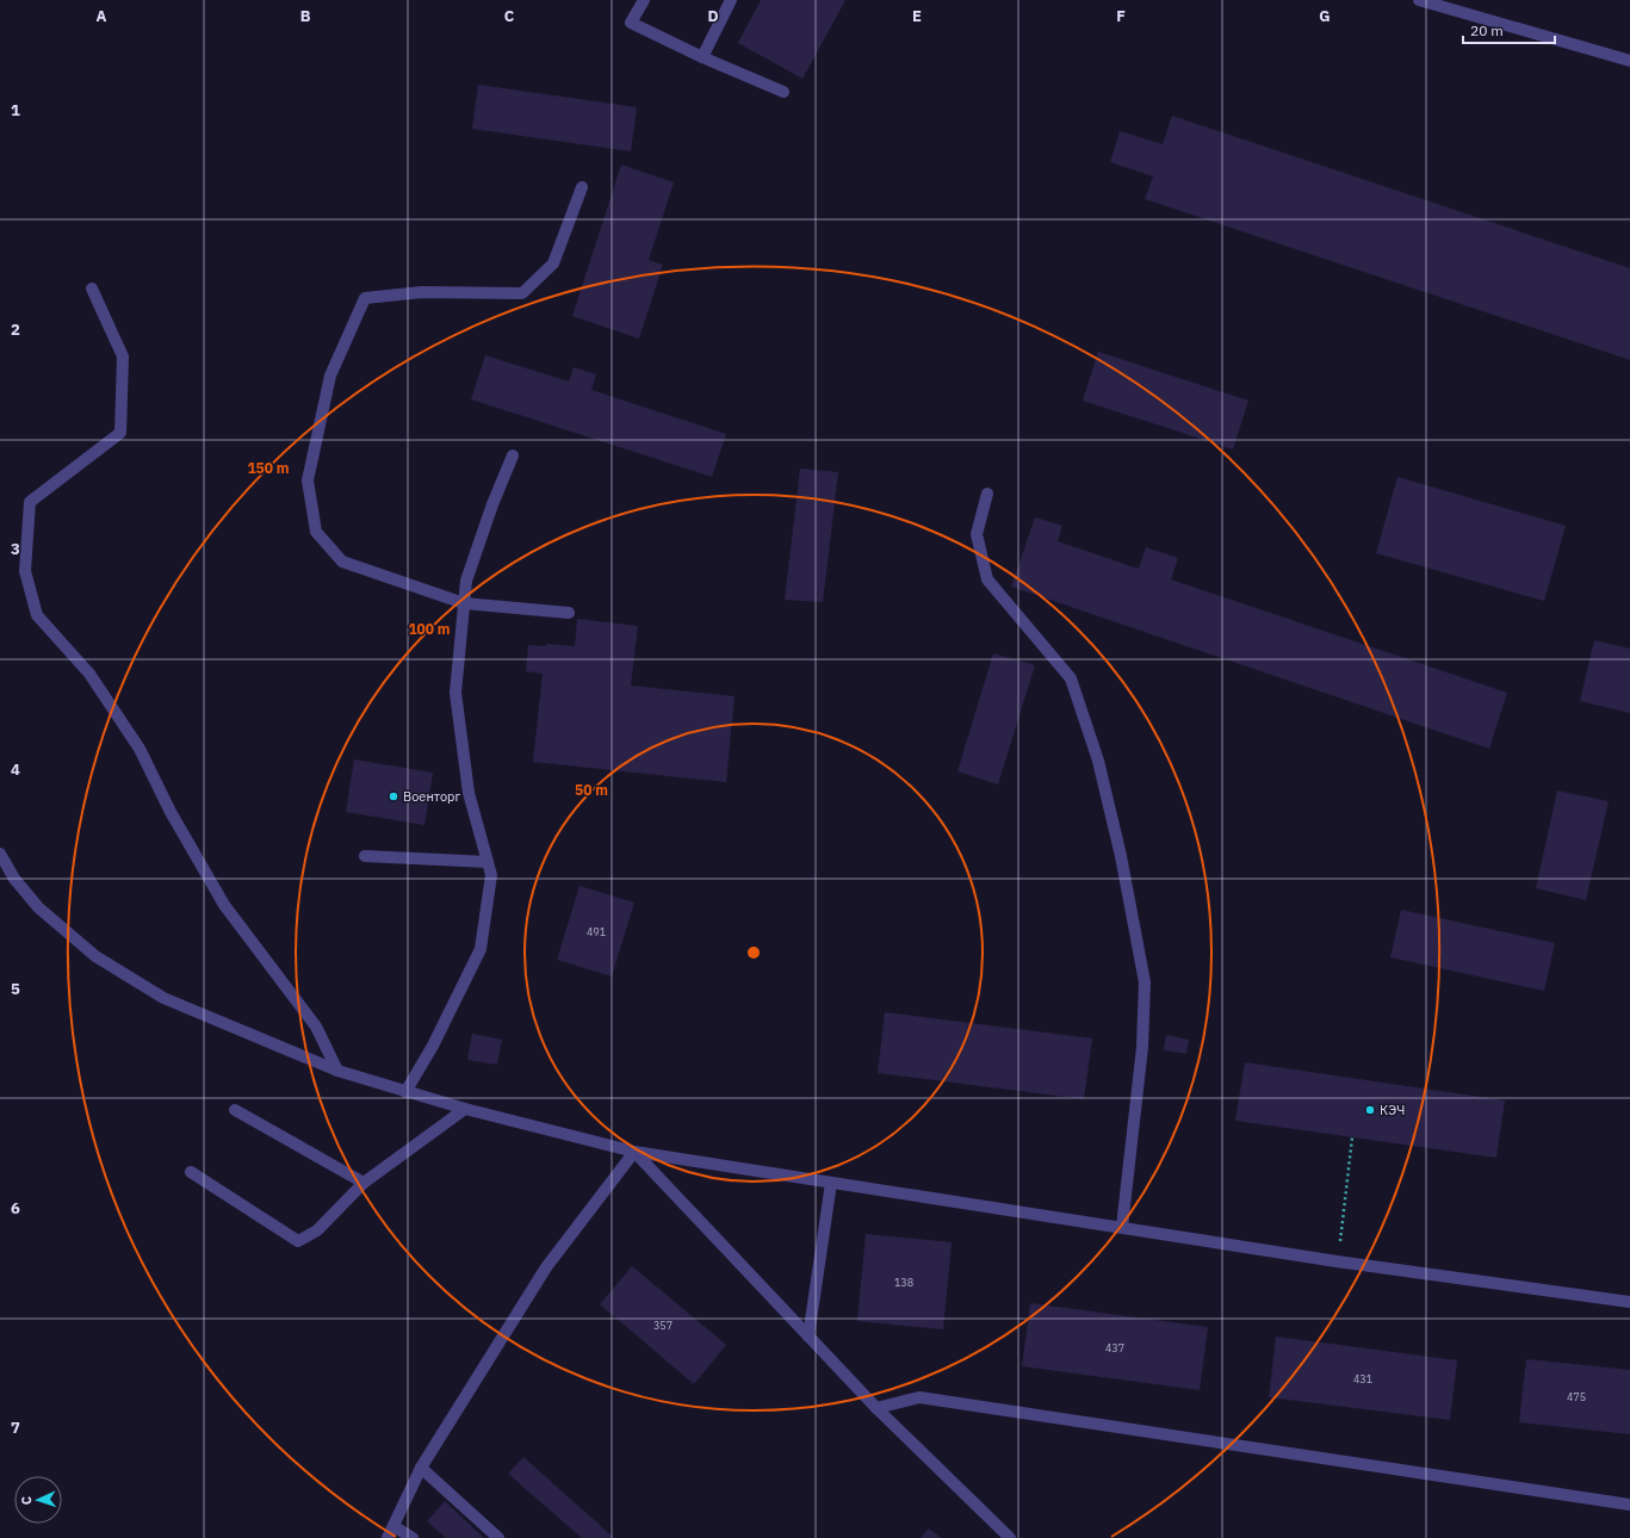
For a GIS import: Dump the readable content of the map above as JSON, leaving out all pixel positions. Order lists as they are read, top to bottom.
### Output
{
  "places": ["Военторг", "КЭЧ"],
  "house_numbers": [
    "491",
    "138",
    "357",
    "437",
    "431",
    "475"
  ],
  "scale_bar": "20 m",
  "north": "left",
  "grid": {
    "columns": [
      "A",
      "B",
      "C",
      "D",
      "E",
      "F",
      "G"
    ],
    "rows": [
      "1",
      "2",
      "3",
      "4",
      "5",
      "6",
      "7"
    ]
  },
  "rings": ["150 m", "100 m", "50 m"]
}
